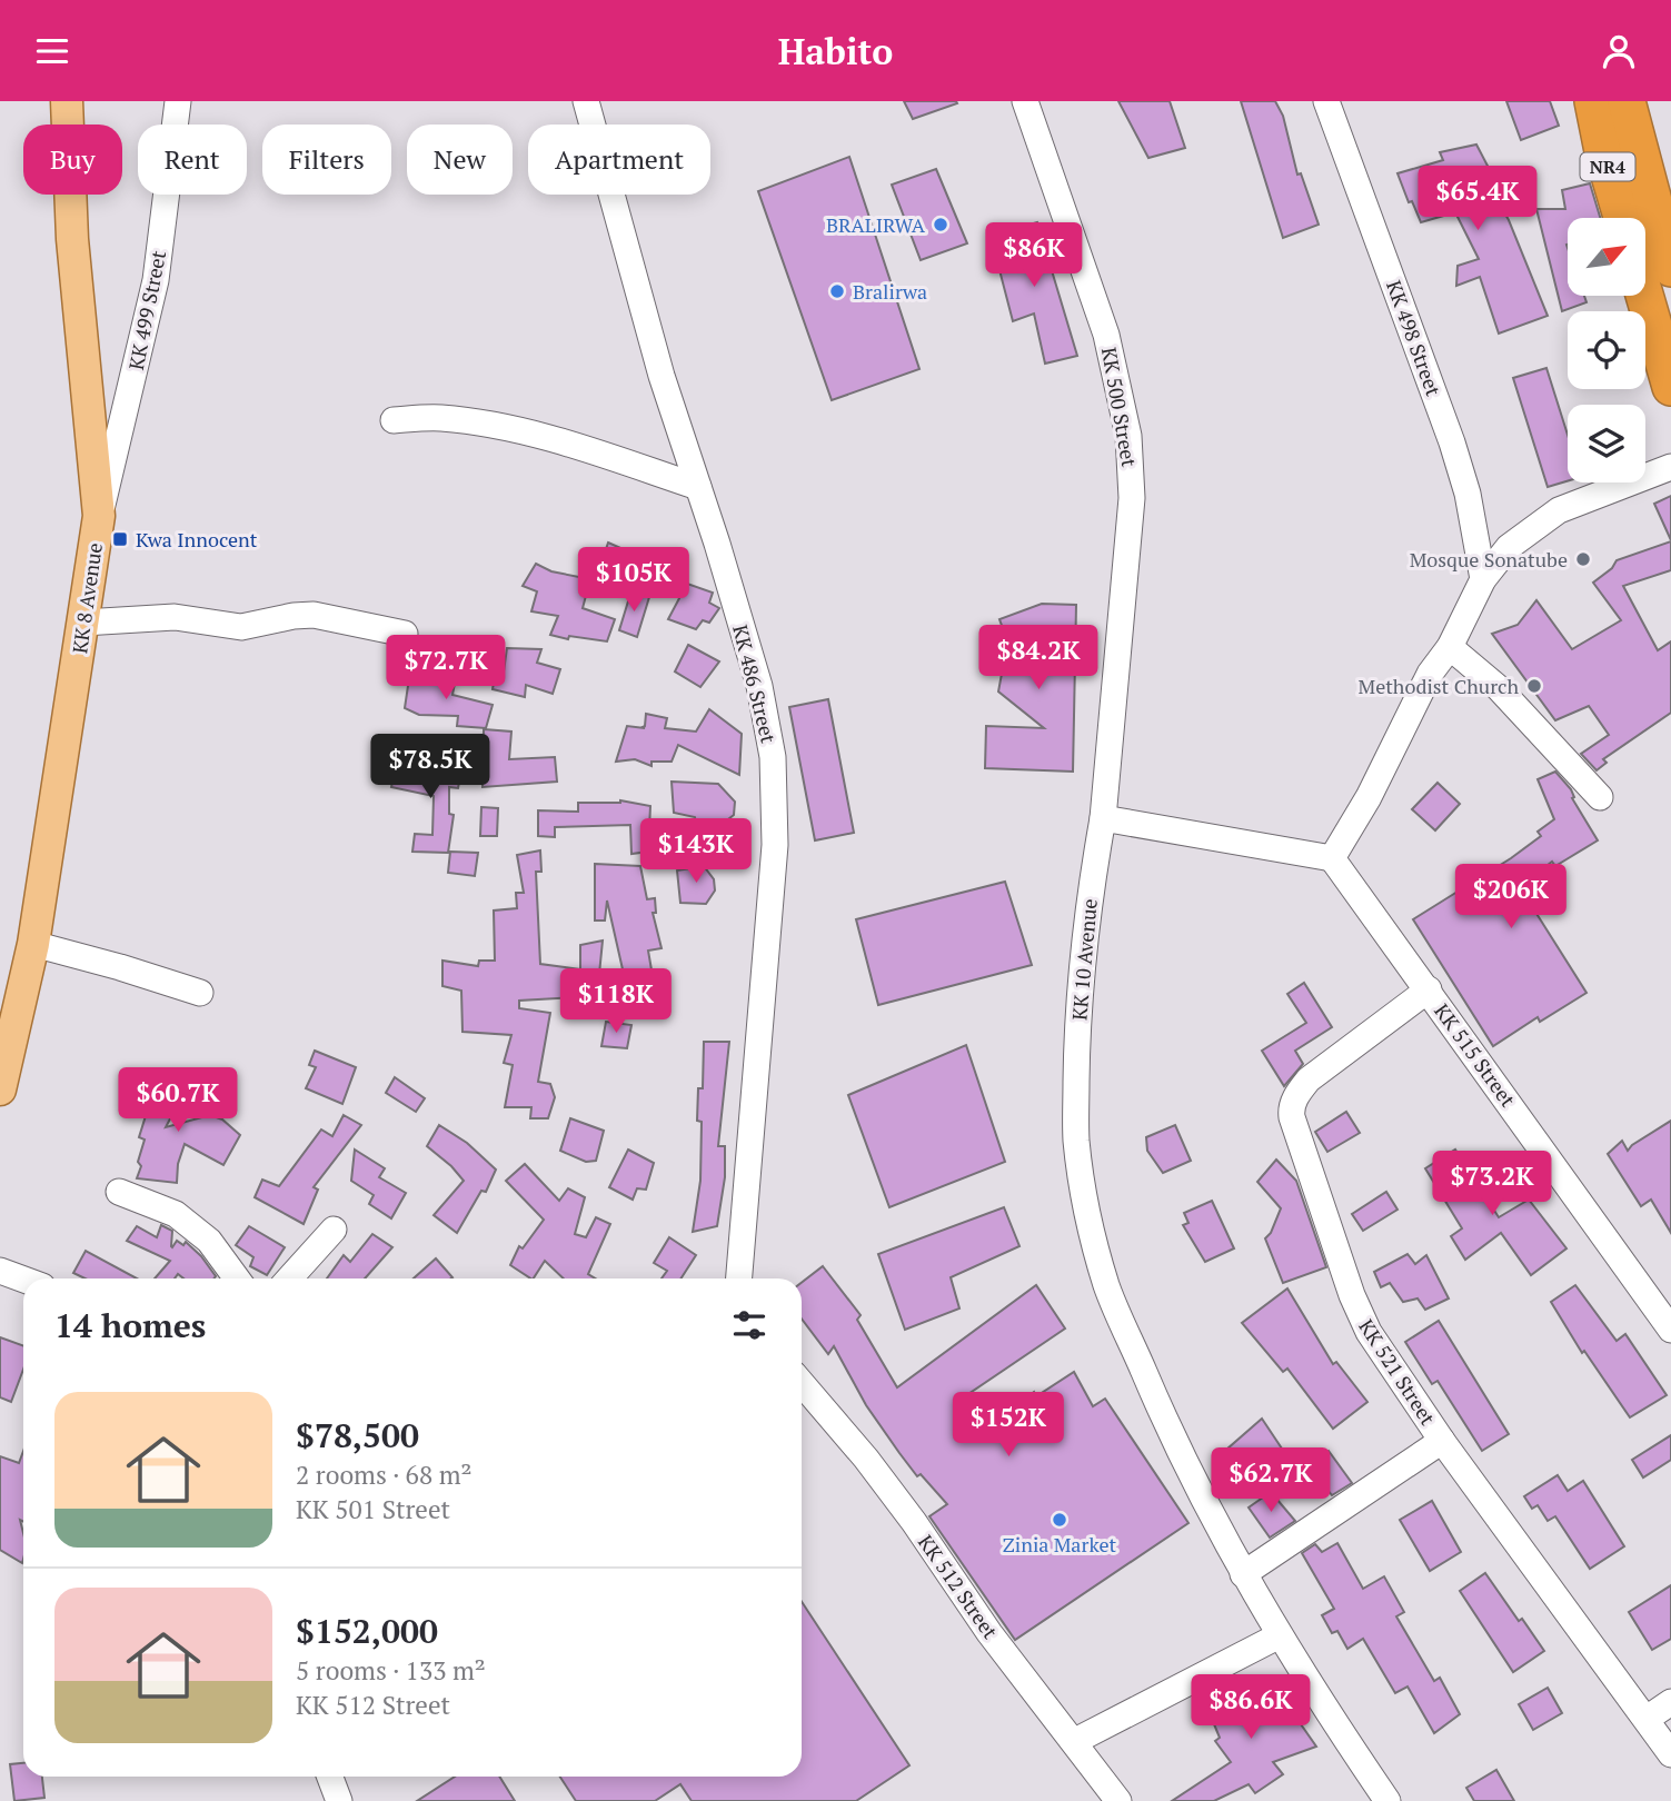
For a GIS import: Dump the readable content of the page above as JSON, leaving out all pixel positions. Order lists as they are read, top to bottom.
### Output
{
  "streets": {
    "highway": ["NR4"],
    "main road": ["KK 8 Avenue"],
    "street": [
      "KK 499 Street",
      "KK 498 Street",
      "KK 500 Street",
      "KK 486 Street",
      "KK 10 Avenue",
      "KK 515 Street",
      "KK 521 Street",
      "KK 512 Street"
    ]
  },
  "crossings": [
    ["KK 499 Street", "KK 8 Avenue"],
    ["KK 500 Street", "KK 10 Avenue"],
    ["KK 515 Street", "KK 521 Street"]
  ],
  "places": {
    "other": [
      "BRALIRWA",
      "Bralirwa",
      "Mosque Sonatube",
      "Methodist Church",
      "Zinia Market"
    ],
    "transit": ["Kwa Innocent"]
  },
  "north": "top right",
  "page": {
    "header": "Habito",
    "chip": [
      "Buy",
      "Rent",
      "Filters",
      "New",
      "Apartment"
    ],
    "price": [
      "$65.4K",
      "$86K",
      "$105K",
      "$84.2K",
      "$72.7K",
      "$78.5K",
      "$143K",
      "$206K",
      "$118K",
      "$60.7K",
      "$73.2K",
      "$152K",
      "$62.7K",
      "$86.6K"
    ],
    "heading": "14 homes",
    "list": [
      {
        "name": "$78,500",
        "note": "2 rooms · 68 m² · KK 501 Street"
      },
      {
        "name": "$152,000",
        "note": "5 rooms · 133 m² · KK 512 Street"
      }
    ]
  }
}
